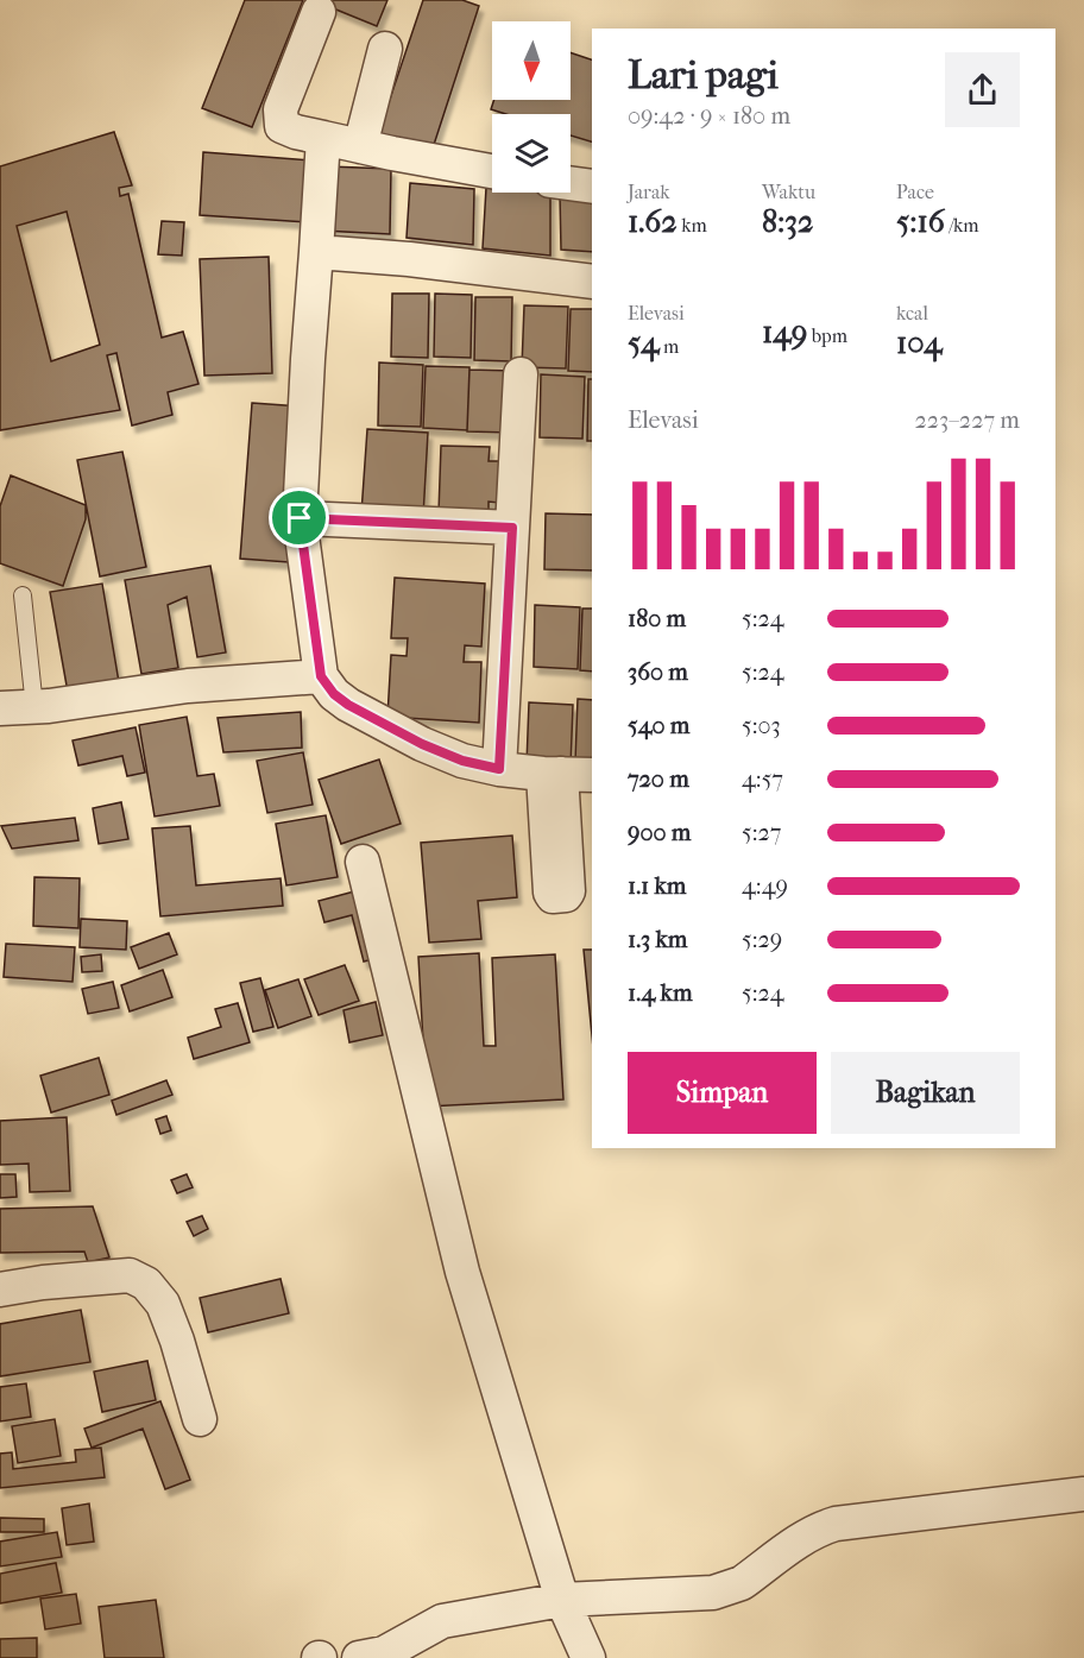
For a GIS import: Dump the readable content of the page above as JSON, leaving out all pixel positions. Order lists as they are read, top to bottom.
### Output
{
  "north": "bottom",
  "page": {
    "heading": ["Lari pagi", "09:42 · 9 × 180 m"],
    "stats": [
      ["Jarak", "1.62 km"],
      ["Waktu", "8:32"],
      ["Pace", "5:16 /km"],
      ["Elevasi", "54 m"],
      ["149 bpm"],
      ["kcal", "104"]
    ],
    "chart": ["Elevasi", "223–227 m"],
    "list": [
      {
        "name": "180 m",
        "note": "5:24"
      },
      {
        "name": "360 m",
        "note": "5:24"
      },
      {
        "name": "540 m",
        "note": "5:03"
      },
      {
        "name": "720 m",
        "note": "4:57"
      },
      {
        "name": "900 m",
        "note": "5:27"
      },
      {
        "name": "1.1 km",
        "note": "4:49"
      },
      {
        "name": "1.3 km",
        "note": "5:29"
      },
      {
        "name": "1.4 km",
        "note": "5:24"
      }
    ],
    "buttons": ["Simpan", "Bagikan"]
  }
}
